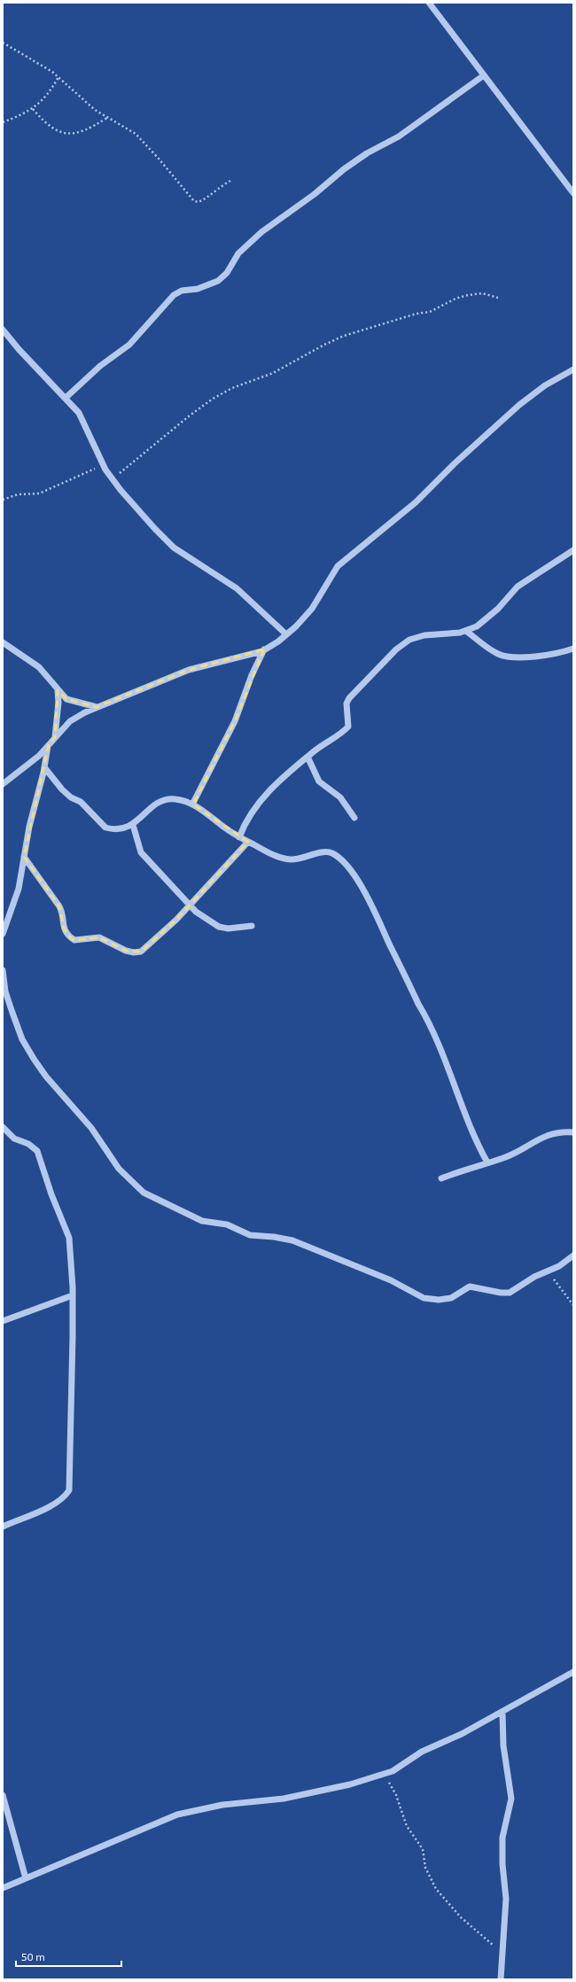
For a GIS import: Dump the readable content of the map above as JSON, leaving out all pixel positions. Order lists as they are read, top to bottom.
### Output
{
  "scale_bar": "50 m"
}
